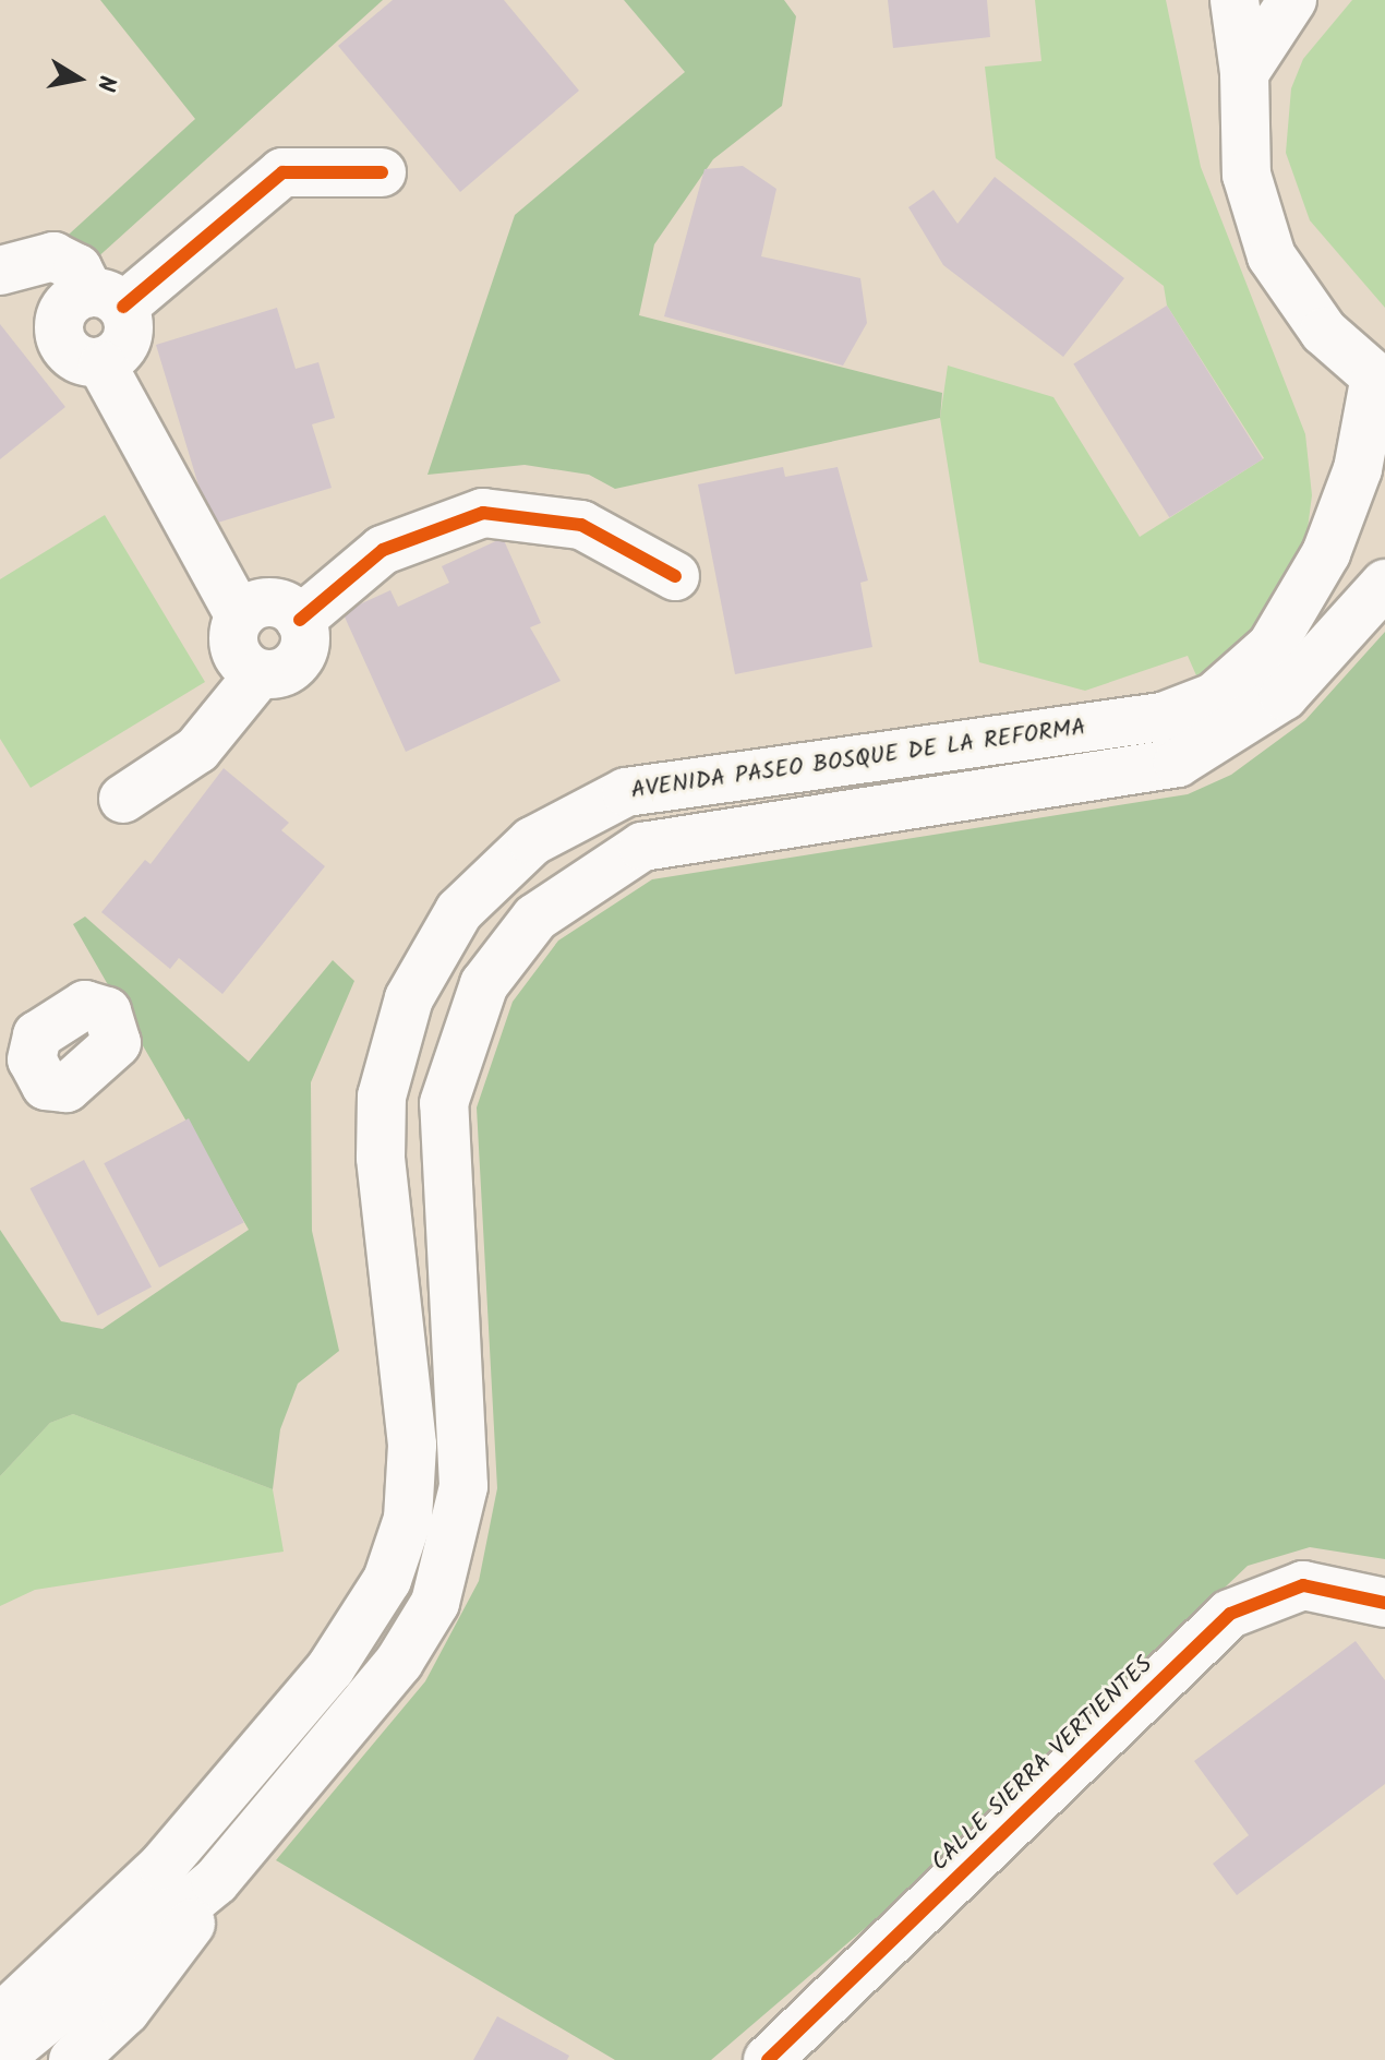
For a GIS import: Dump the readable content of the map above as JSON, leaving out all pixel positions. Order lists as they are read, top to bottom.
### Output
{
  "streets": {
    "main road": ["AVENIDA PASEO BOSQUE DE LA REFORMA", "CALLE SIERRA VERTIENTES"]
  },
  "north": "right"
}
